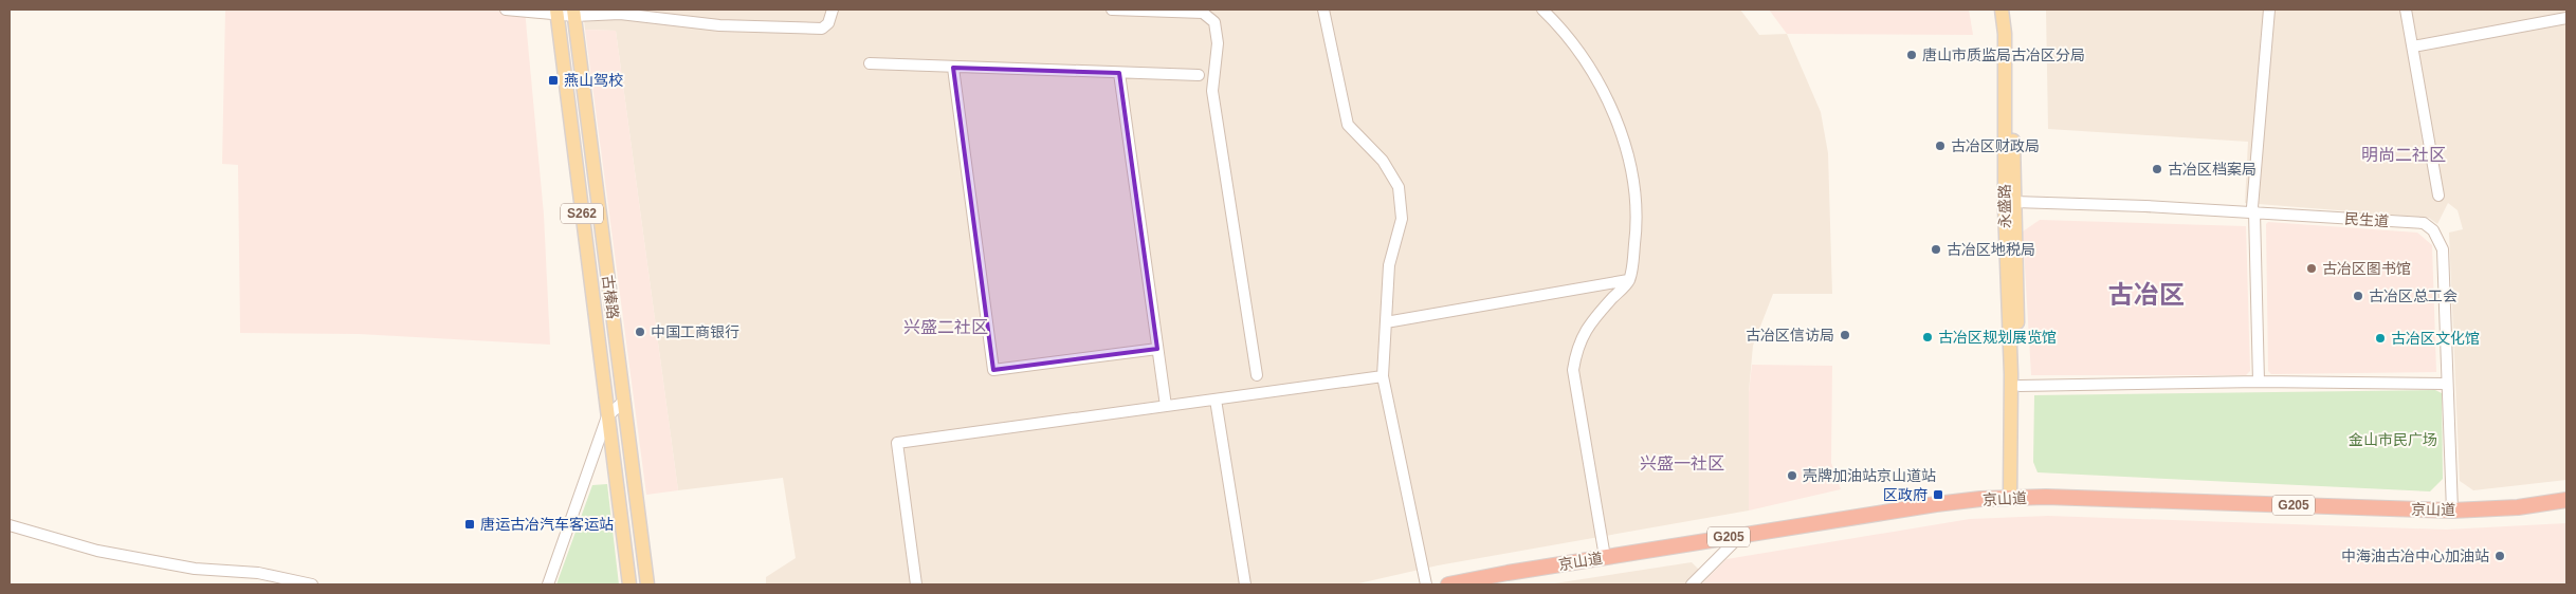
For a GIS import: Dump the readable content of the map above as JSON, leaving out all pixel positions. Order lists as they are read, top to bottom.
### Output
{
  "streets": {
    "highway": ["京山道", "G205"],
    "main road": ["永盛路", "S262", "古榛路"],
    "street": ["民生道"]
  },
  "crossings": [
    ["永盛路", "民生道"],
    ["永盛路", "京山道"],
    ["民生道", "京山道"]
  ],
  "districts": [
    "明尚二社区",
    "古冶区",
    "兴盛二社区",
    "兴盛一社区"
  ],
  "parks": ["金山市民广场"],
  "places": {
    "other": [
      "唐山市质监局古冶区分局",
      "古冶区财政局",
      "古冶区档案局",
      "古冶区地税局",
      "古冶区图书馆",
      "古冶区总工会",
      "中国工商银行",
      "古冶区信访局",
      "古冶区规划展览馆",
      "古冶区文化馆",
      "壳牌加油站京山道站",
      "中海油古冶中心加油站"
    ],
    "transit": ["燕山驾校", "区政府", "唐运古冶汽车客运站"]
  }
}
